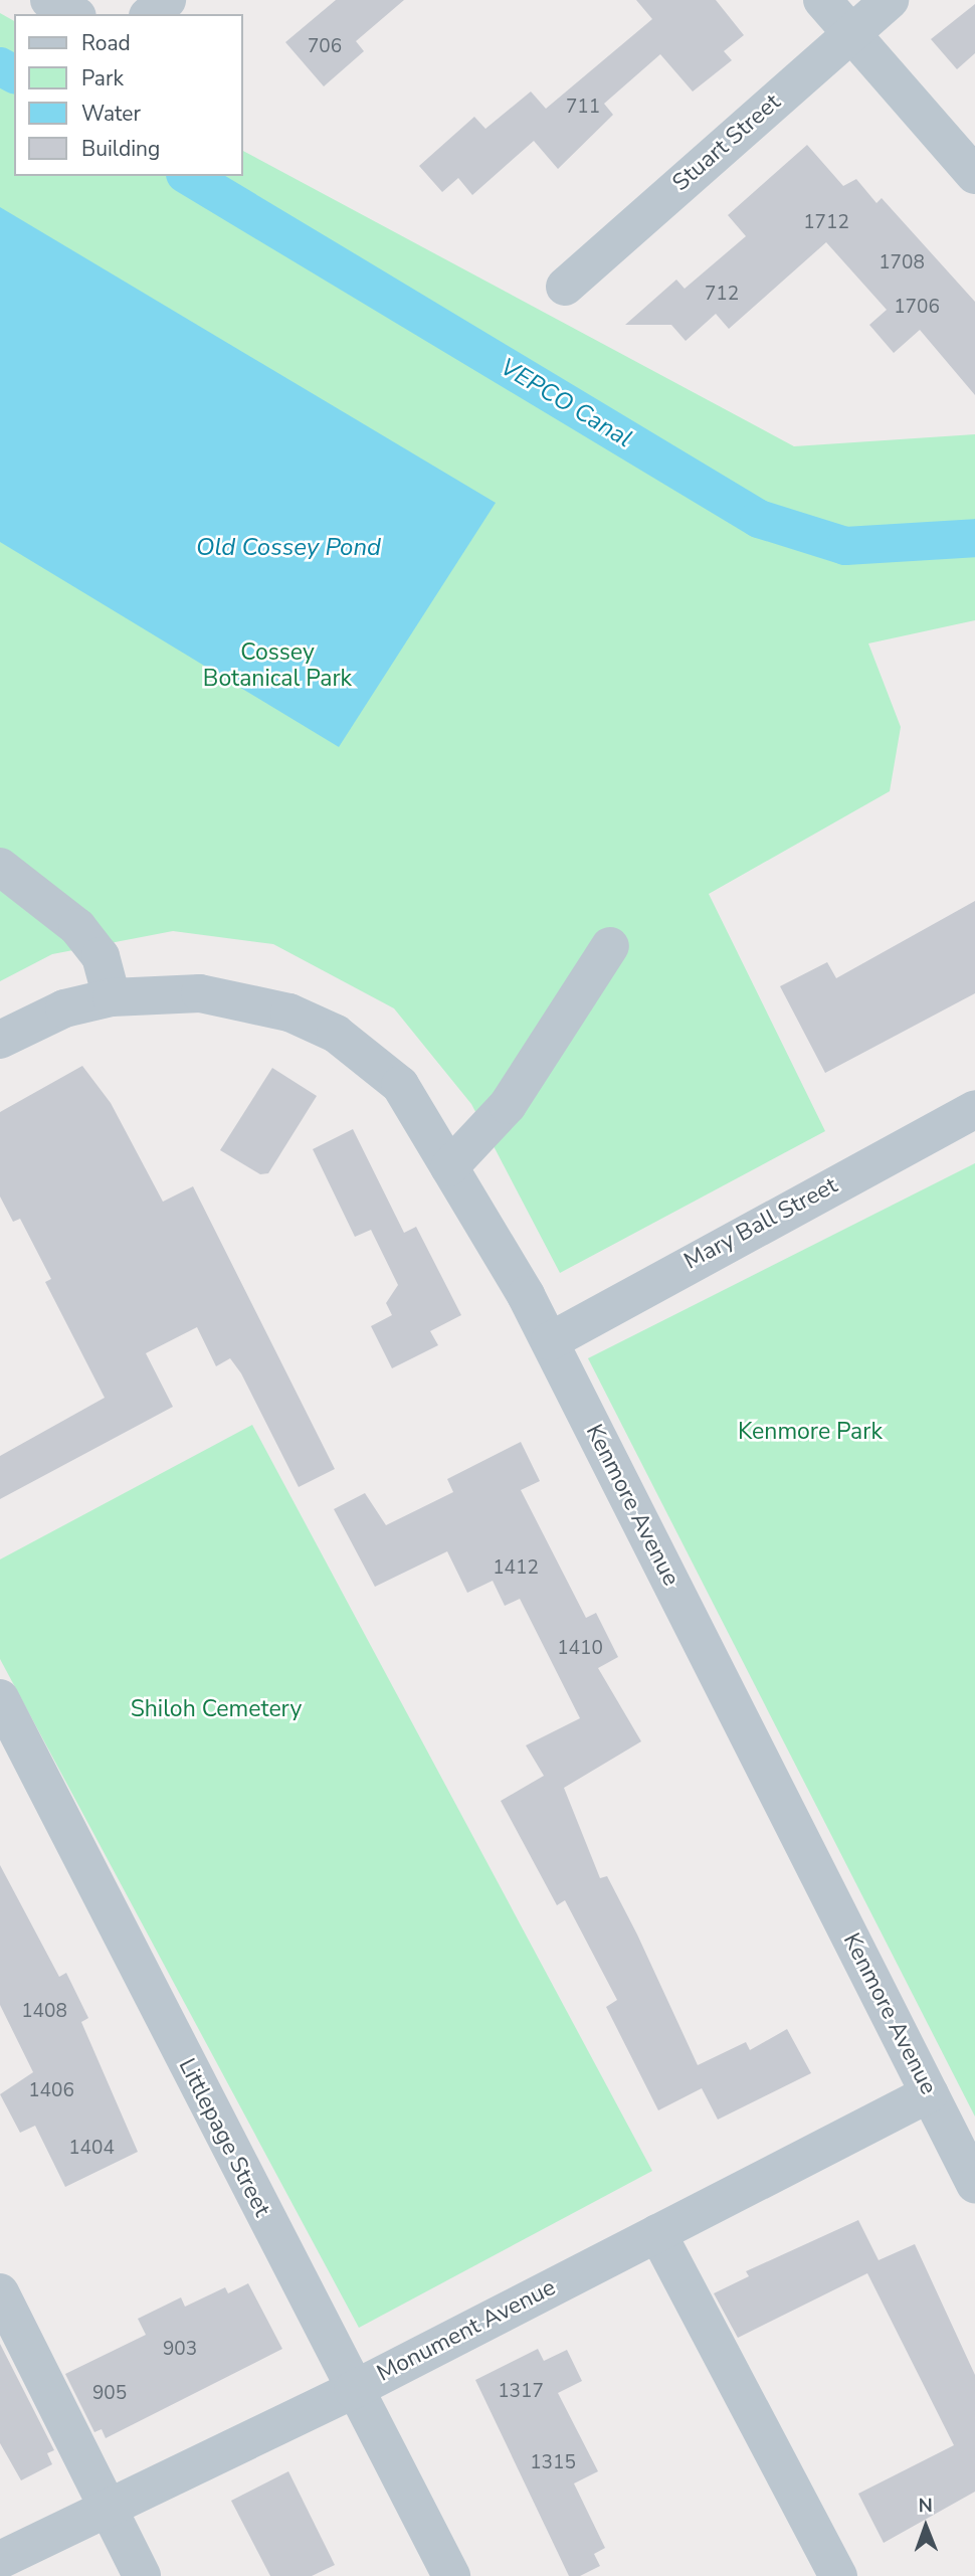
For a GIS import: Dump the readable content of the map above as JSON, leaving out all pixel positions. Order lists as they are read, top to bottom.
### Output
{
  "streets": {
    "street": [
      "Stuart Street",
      "Mary Ball Street",
      "Kenmore Avenue",
      "Littlepage Street",
      "Monument Avenue"
    ]
  },
  "crossings": [
    ["Mary Ball Street", "Kenmore Avenue"],
    ["Kenmore Avenue", "Monument Avenue"],
    ["Littlepage Street", "Monument Avenue"]
  ],
  "water": ["VEPCO Canal", "Old Cossey Pond"],
  "parks": ["Cossey Botanical Park", "Kenmore Park", "Shiloh Cemetery"],
  "house_numbers": [
    "706",
    "711",
    "1712",
    "1708",
    "712",
    "1706",
    "1412",
    "1410",
    "1408",
    "1406",
    "1404",
    "903",
    "1317",
    "905",
    "1315"
  ],
  "legend": [
    "Road",
    "Park",
    "Water",
    "Building"
  ],
  "north": "top"
}
